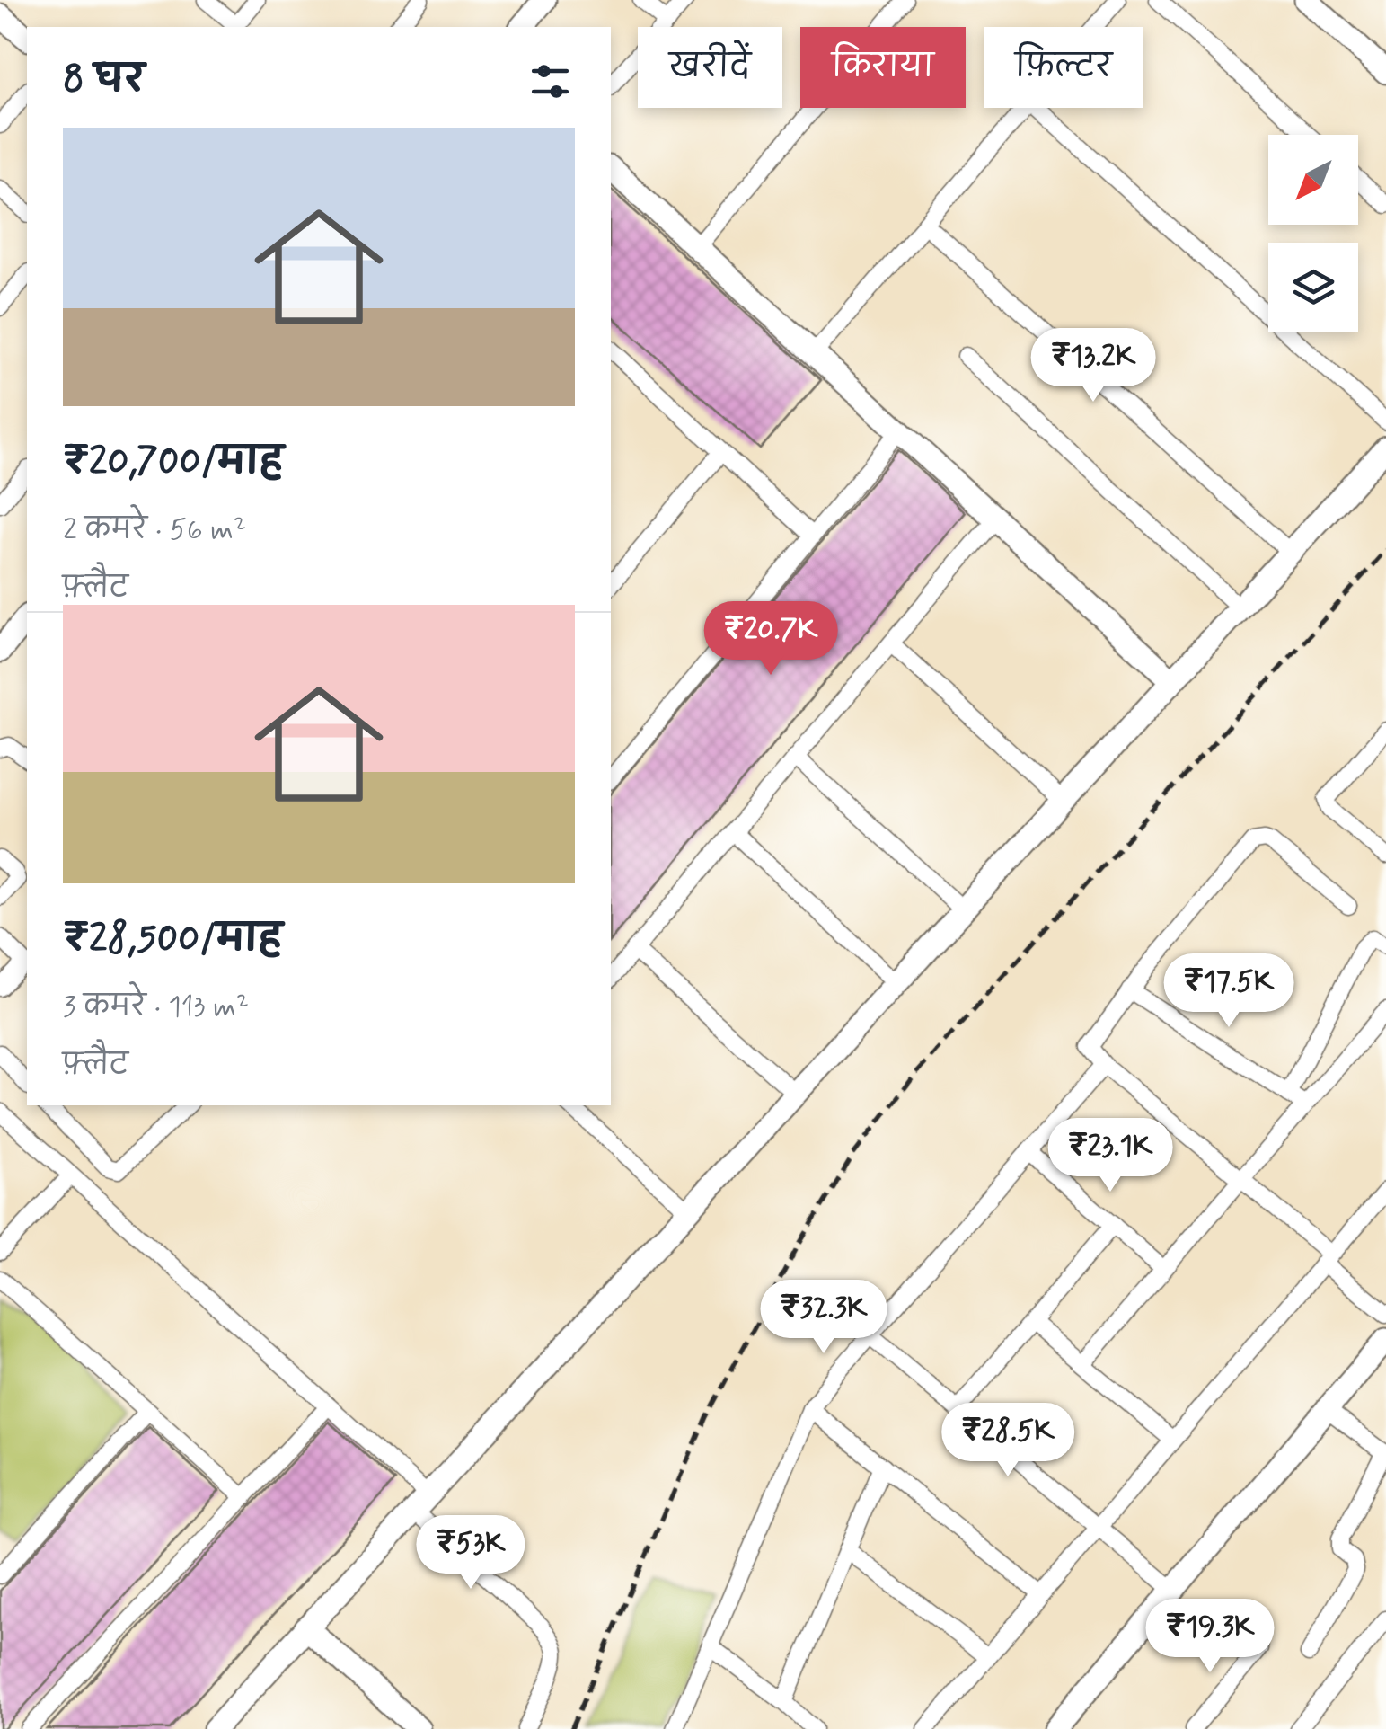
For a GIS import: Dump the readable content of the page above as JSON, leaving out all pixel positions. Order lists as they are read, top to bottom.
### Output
{
  "north": "bottom left",
  "page": {
    "chip": ["खरीदें", "किराया", "फ़िल्टर"],
    "heading": "8 घर",
    "list": [
      {
        "name": "₹20,700/माह",
        "note": "2 कमरे · 56 m² · फ़्लैट"
      },
      {
        "name": "₹28,500/माह",
        "note": "3 कमरे · 113 m² · फ़्लैट"
      }
    ],
    "price": [
      "₹13.2K",
      "₹20.7K",
      "₹17.5K",
      "₹23.1K",
      "₹32.3K",
      "₹28.5K",
      "₹53K",
      "₹19.3K"
    ]
  }
}
